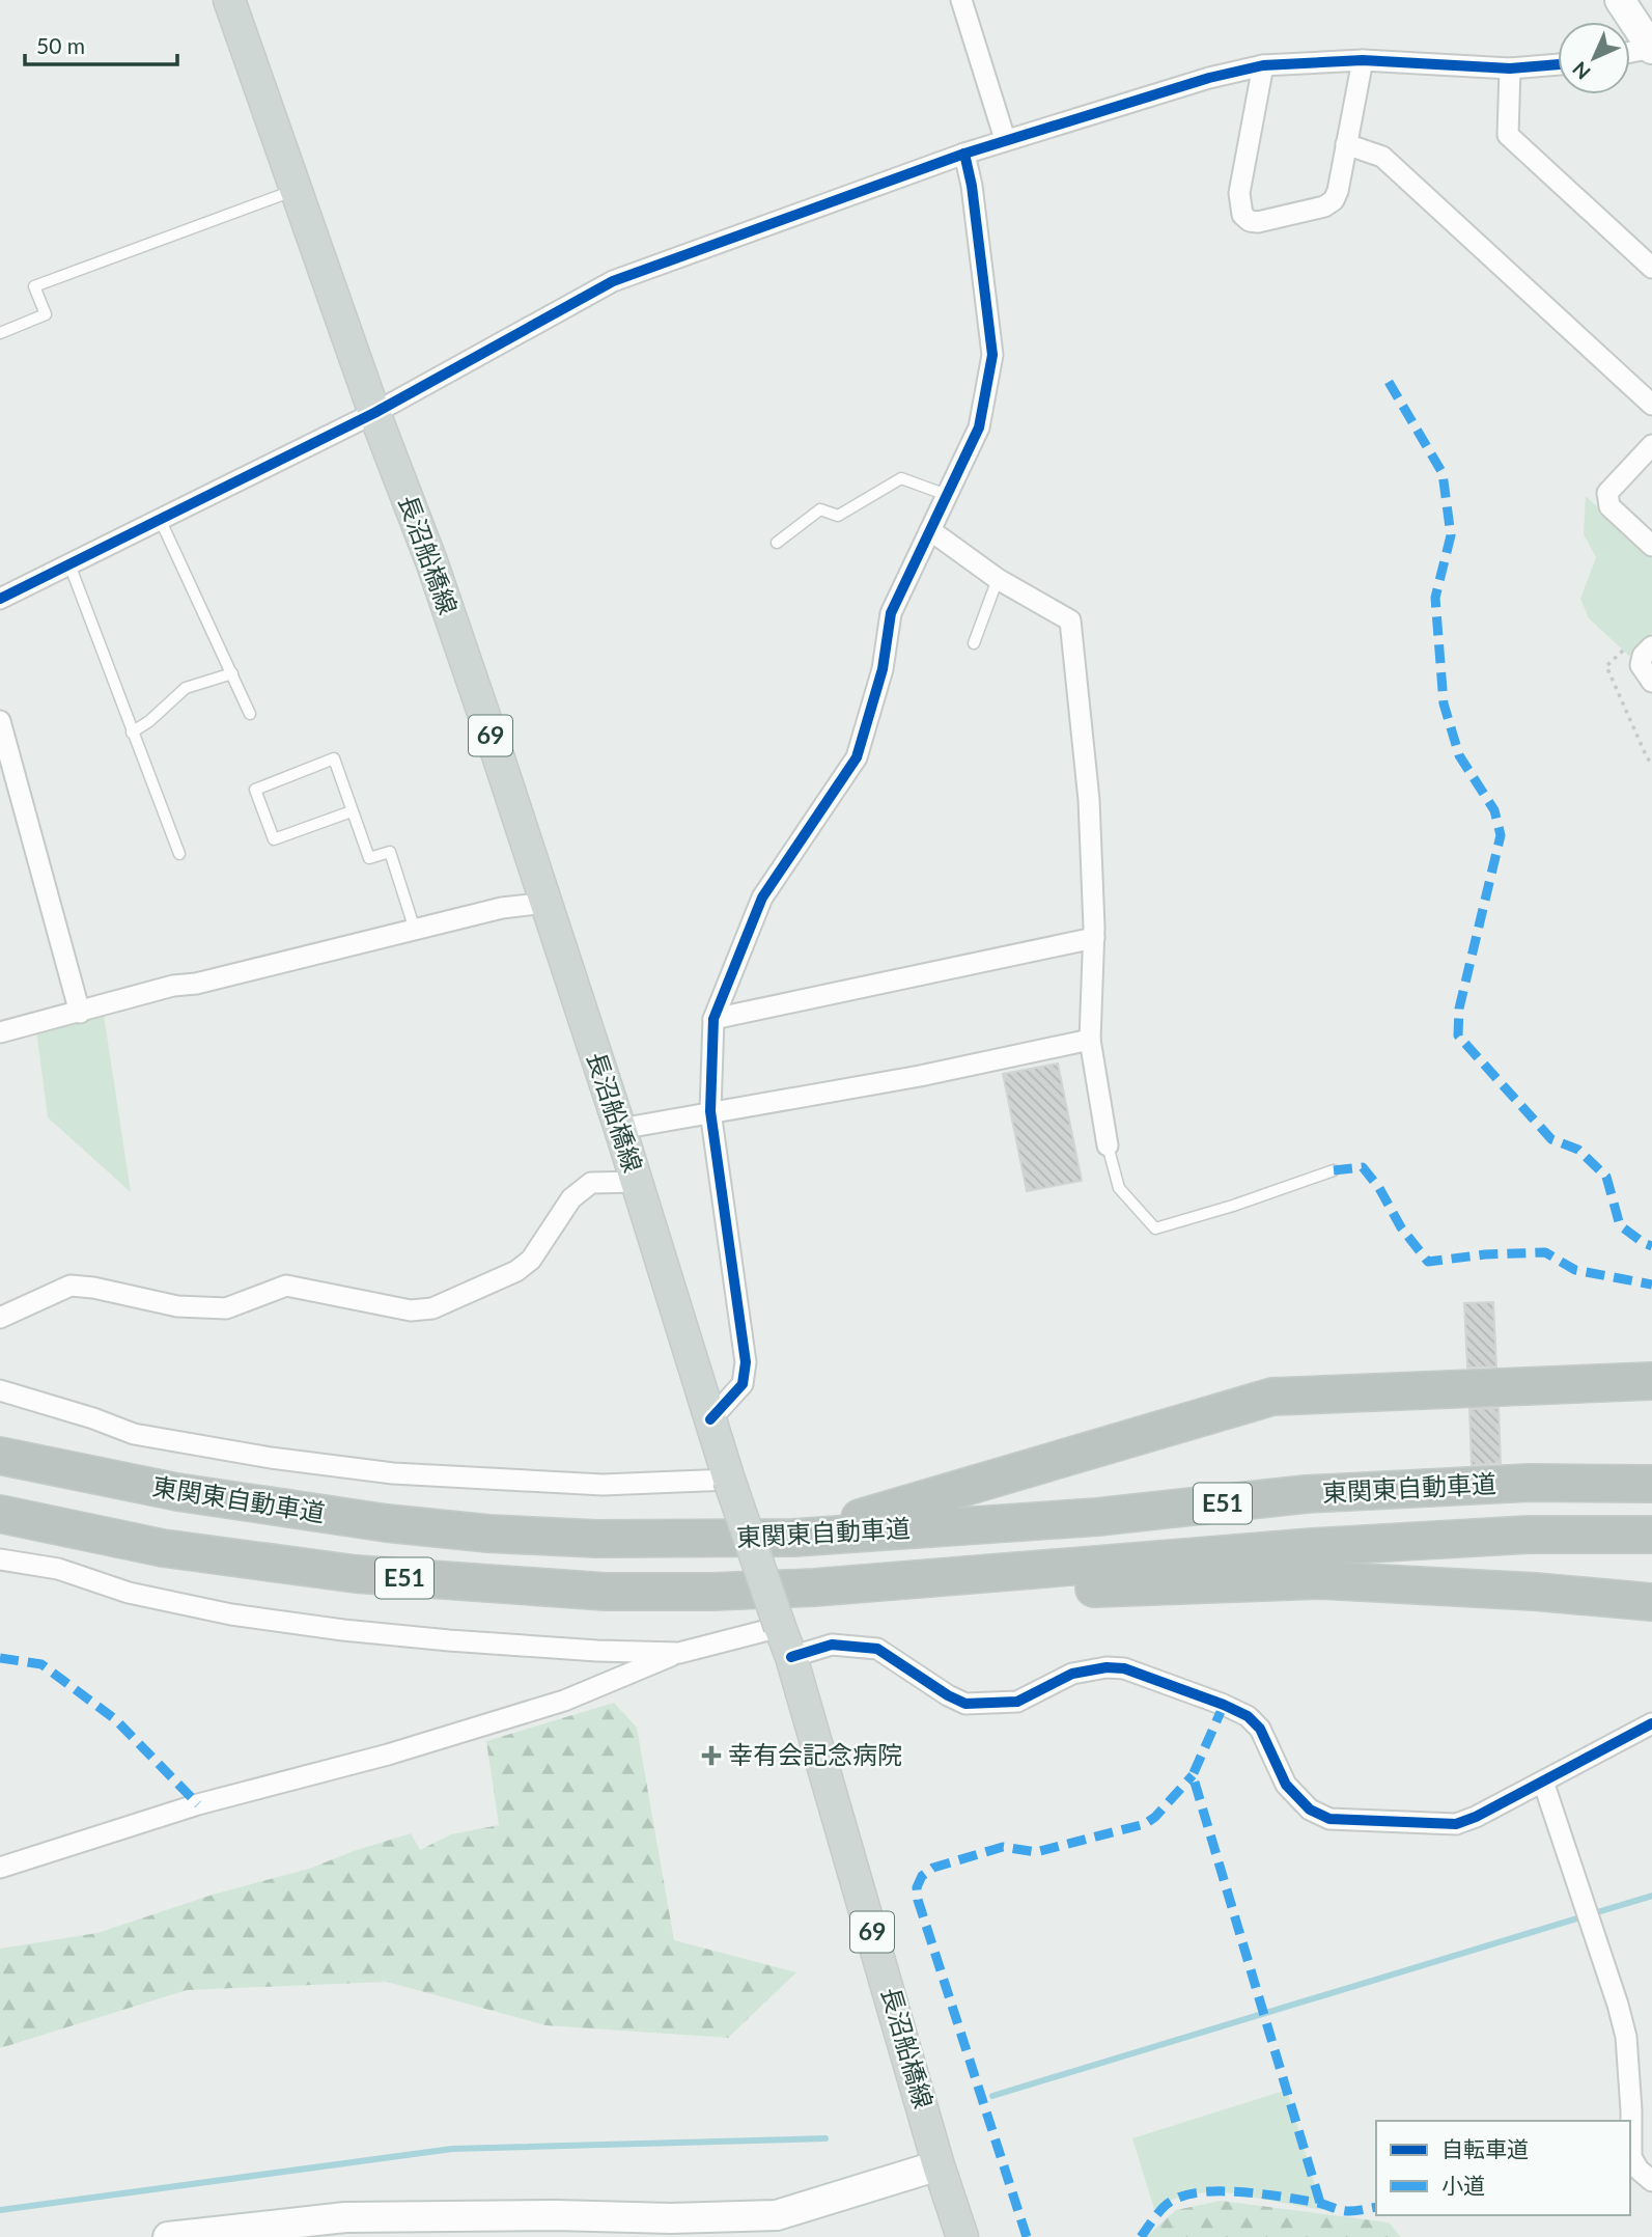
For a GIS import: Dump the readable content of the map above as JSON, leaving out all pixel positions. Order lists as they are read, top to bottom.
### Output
{
  "streets": {
    "highway": ["東関東自動車道", "E51"],
    "main road": ["長沼船橋線", "69"]
  },
  "places": {
    "health": ["幸有会記念病院"]
  },
  "legend": ["自転車道", "小道"],
  "scale_bar": "50 m",
  "north": "bottom left"
}
